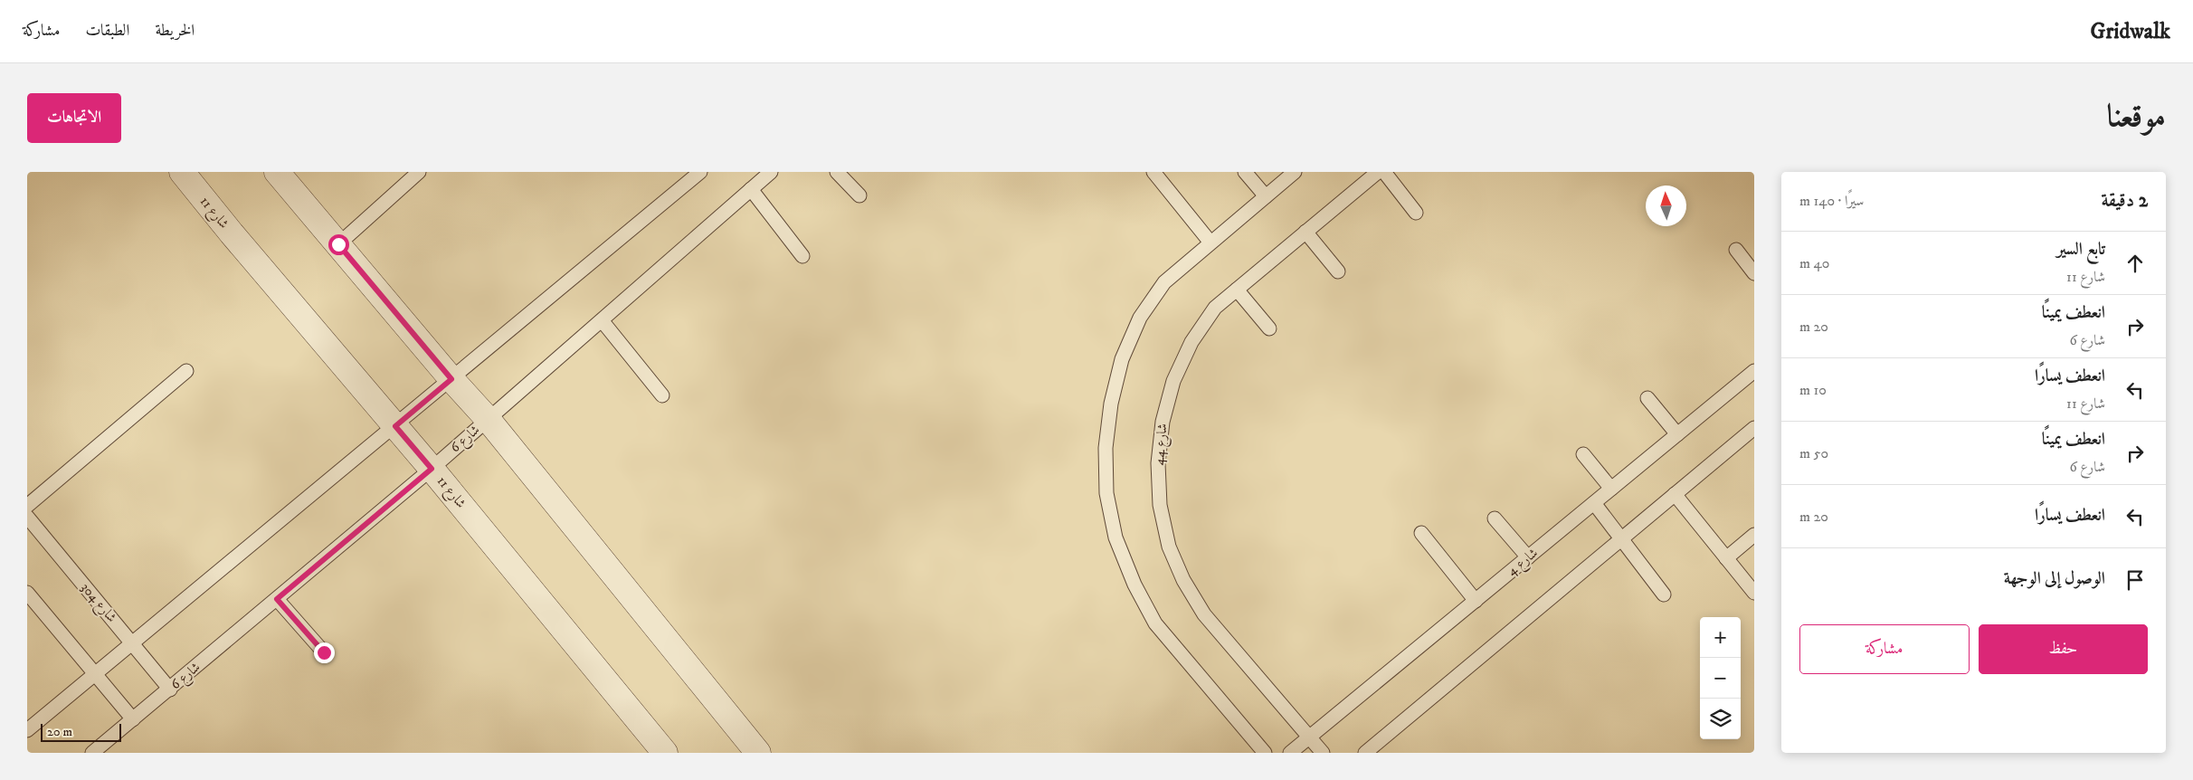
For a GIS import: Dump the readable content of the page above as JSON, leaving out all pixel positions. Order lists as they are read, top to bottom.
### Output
{
  "streets": {
    "street": ["شارع 11"],
    "lane": [
      "شارع 6",
      "شارع 44",
      "شارع 4",
      "شارع 304"
    ]
  },
  "crossings": [
    ["شارع 11", "شارع 6"],
    ["شارع 6", "شارع 304"],
    ["شارع 44", "شارع 4"]
  ],
  "scale_bar": "20 m",
  "north": "top",
  "page": {
    "header": "Gridwalk",
    "nav": ["الخريطة", "الطبقات", "مشاركة"],
    "title": "موقعنا",
    "buttons": [
      "الاتجاهات",
      ["حفظ", "مشاركة"]
    ],
    "heading": ["2 دقيقة", "سيرًا · 140 m"],
    "list": [
      ["تابع السير", "شارع 11", "40 m"],
      ["انعطف يمينًا", "شارع 6", "20 m"],
      ["انعطف يسارًا", "شارع 11", "10 m"],
      ["انعطف يمينًا", "شارع 6", "50 m"],
      ["انعطف يسارًا", "20 m"],
      "الوصول إلى الوجهة"
    ],
    "map_buttons": ["+", "−"],
    "scale": "20 m"
  }
}
